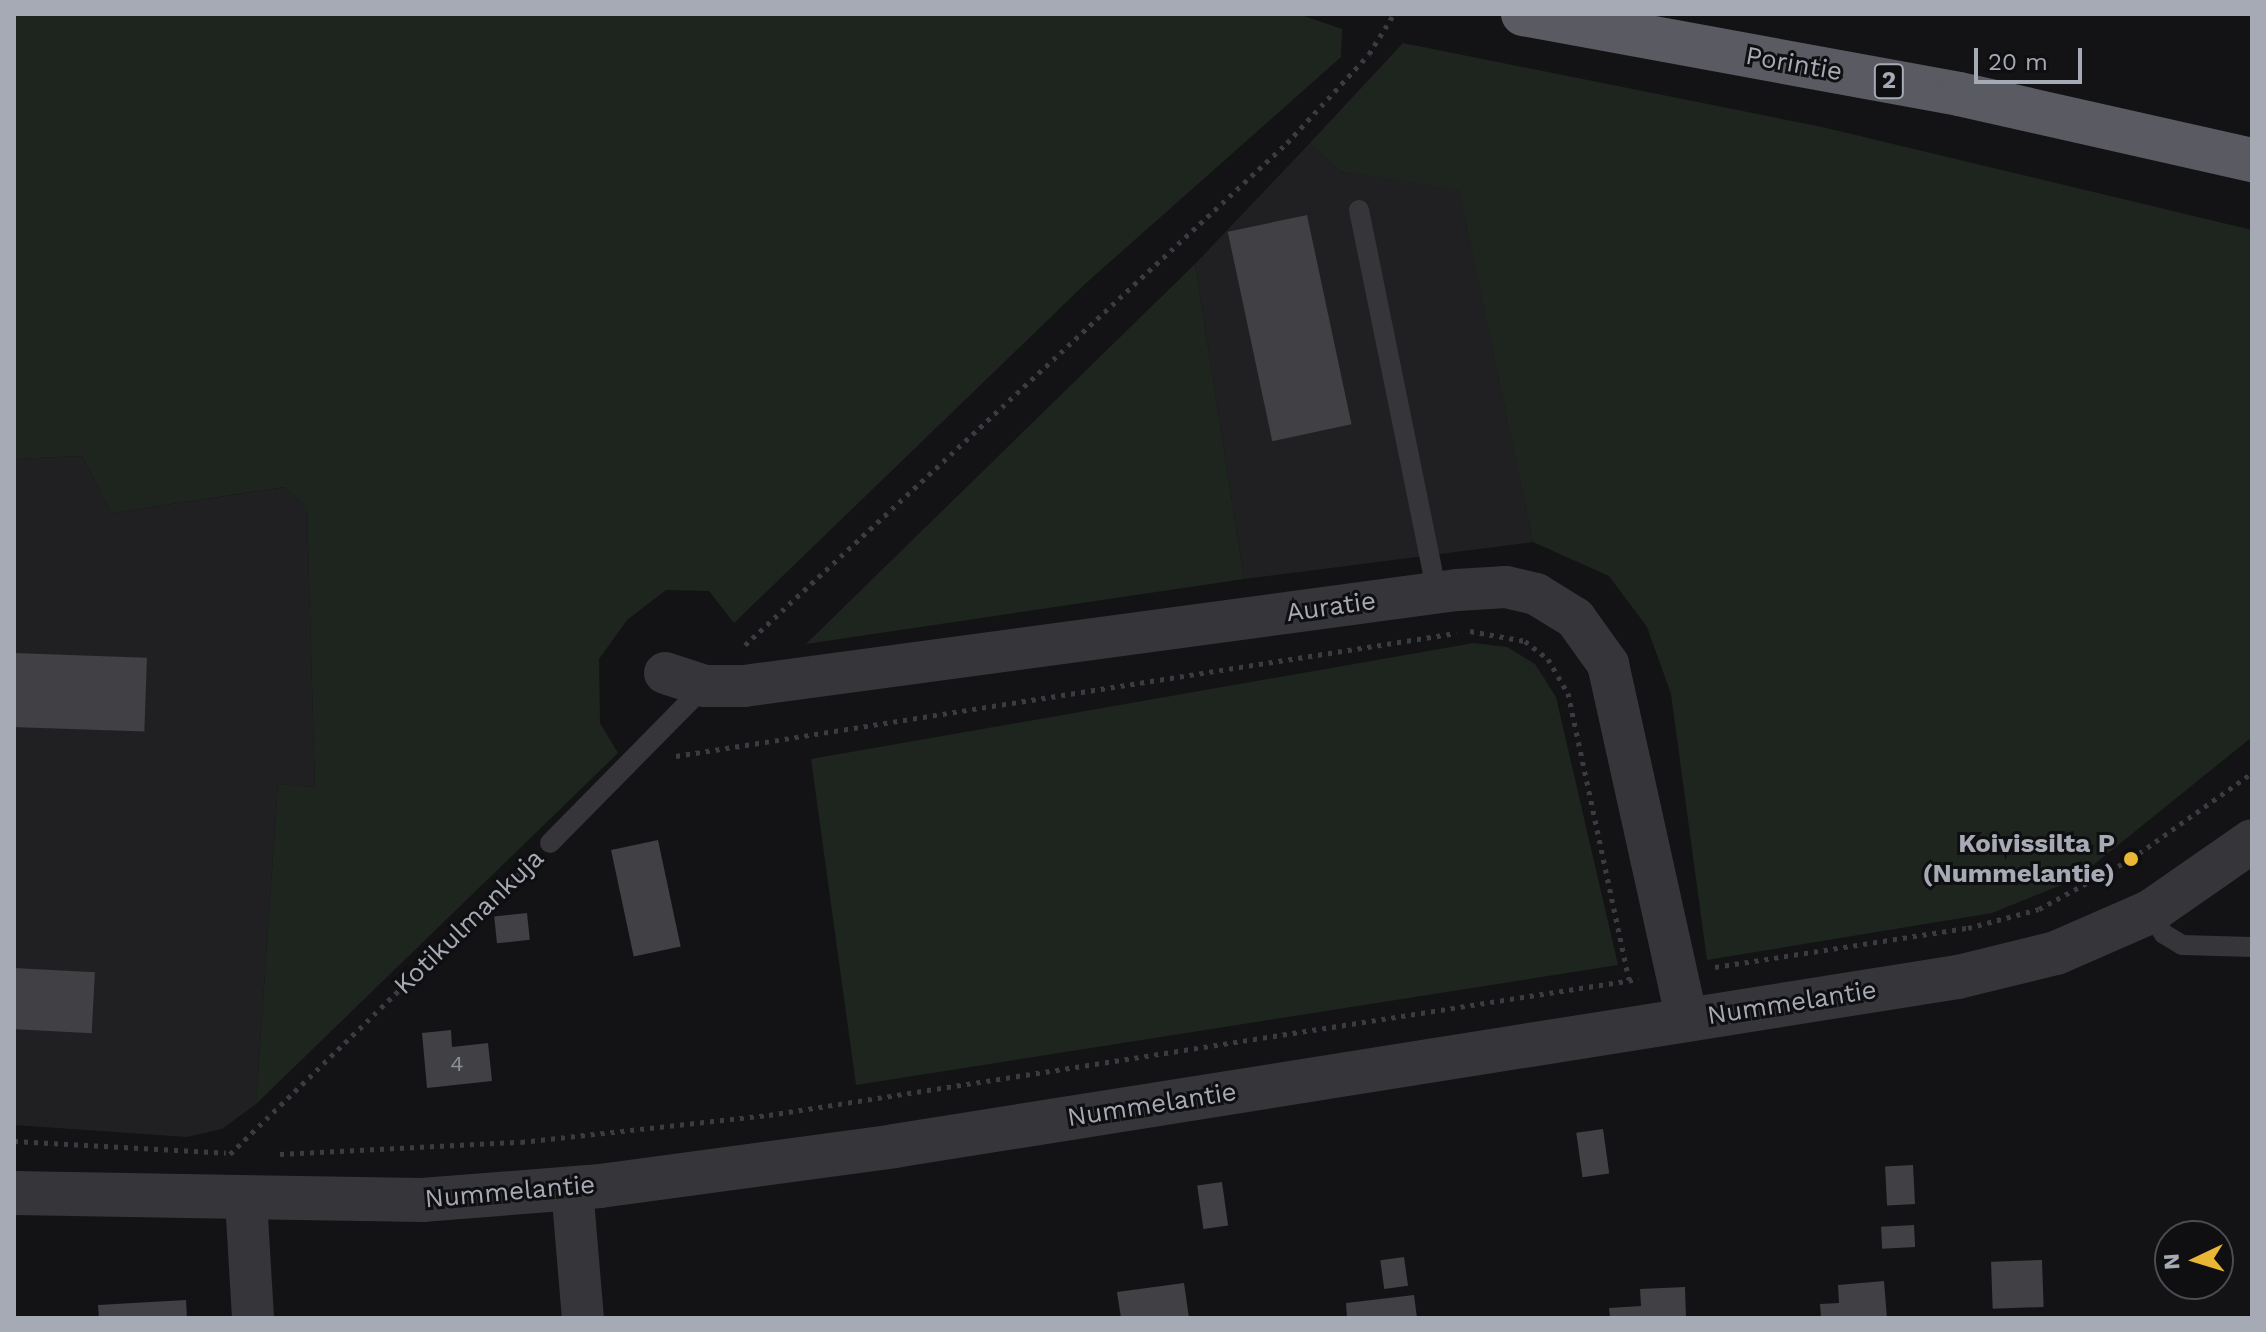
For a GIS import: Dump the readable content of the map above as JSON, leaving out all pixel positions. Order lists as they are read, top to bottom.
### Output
{
  "streets": {
    "highway": ["Porintie", "2"],
    "street": ["Auratie", "Nummelantie"],
    "lane": ["Kotikulmankuja"]
  },
  "crossings": [
    ["Auratie", "Kotikulmankuja"],
    ["Auratie", "Nummelantie"]
  ],
  "places": ["Koivissilta P (Nummelantie)"],
  "house_numbers": ["4"],
  "scale_bar": "20 m",
  "north": "left"
}
